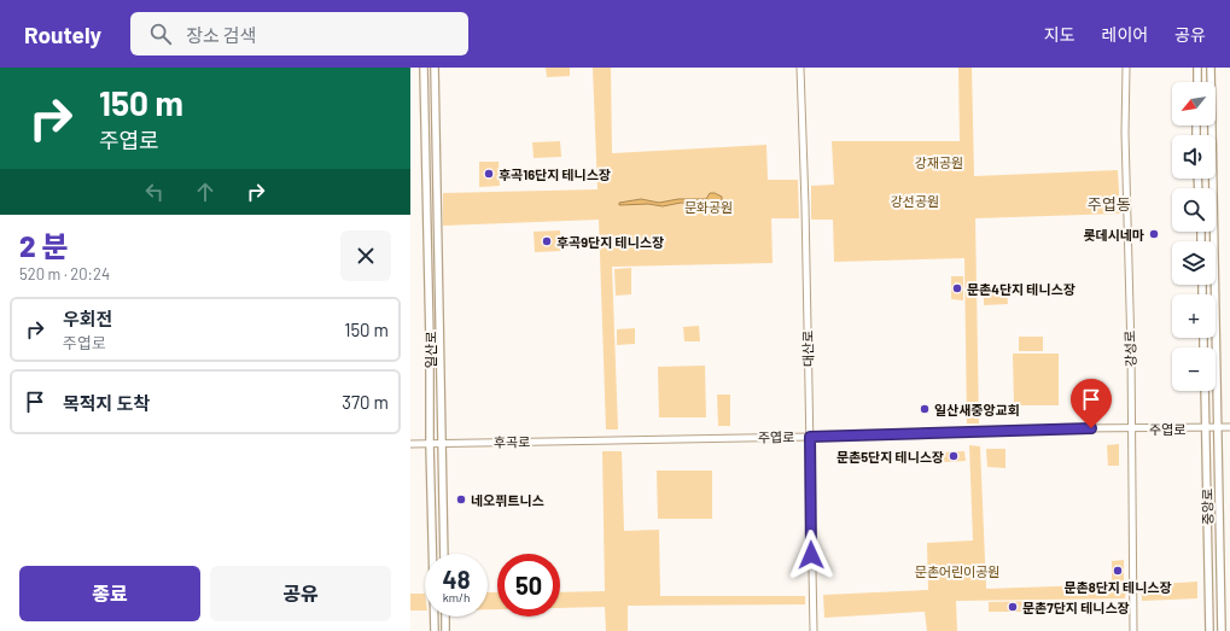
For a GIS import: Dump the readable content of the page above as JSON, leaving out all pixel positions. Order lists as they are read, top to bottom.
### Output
{
  "streets": {
    "main road": ["일산로", "중앙로"],
    "street": [
      "대산로",
      "강성로",
      "주엽로",
      "후곡로"
    ]
  },
  "crossings": [
    ["대산로", "주엽로"],
    ["강성로", "주엽로"],
    ["일산로", "후곡로"],
    ["주엽로", "후곡로"],
    ["주엽로", "중앙로"]
  ],
  "districts": ["주엽동"],
  "parks": [
    "강재공원",
    "강선공원",
    "문화공원",
    "문촌어린이공원"
  ],
  "places": [
    "후곡16단지 테니스장",
    "롯데시네마",
    "후곡9단지 테니스장",
    "문촌4단지 테니스장",
    "일산새중앙교회",
    "문촌5단지 테니스장",
    "네오퓌트니스",
    "문촌8단지 테니스장",
    "문촌7단지 테니스장"
  ],
  "north": "bottom left",
  "page": {
    "header": "Routely",
    "search": "장소 검색",
    "nav": ["지도", "레이어", "공유"],
    "turn": ["150 m", "주엽로"],
    "map_buttons": ["+", "−"],
    "heading": ["2 분", "520 m · 20:24"],
    "list": [
      {
        "name": "우회전",
        "note": "주엽로",
        "value": "150 m"
      },
      {
        "name": "목적지 도착",
        "value": "370 m"
      }
    ],
    "speed": "48 km/h",
    "limit": "50",
    "buttons": ["종료", "공유"]
  }
}
